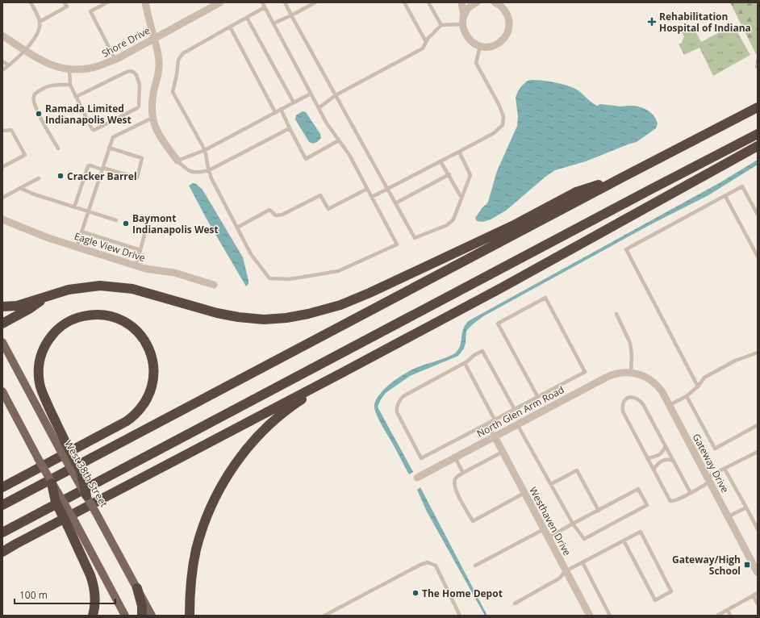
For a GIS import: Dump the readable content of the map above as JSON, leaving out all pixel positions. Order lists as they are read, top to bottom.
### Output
{
  "streets": {
    "main road": ["West 38th Street"],
    "street": [
      "Shore Drive",
      "Eagle View Drive",
      "North Glen Arm Road",
      "Gateway Drive",
      "Westhaven Drive"
    ]
  },
  "crossings": [
    ["North Glen Arm Road", "Gateway Drive"],
    ["North Glen Arm Road", "Westhaven Drive"]
  ],
  "places": {
    "health": ["Rehabilitation Hospital of Indiana"],
    "other": [
      "Ramada Limited Indianapolis West",
      "Cracker Barrel",
      "Baymont Indianapolis West",
      "The Home Depot"
    ],
    "transit": ["Gateway/High School"]
  },
  "scale_bar": "100 m"
}
